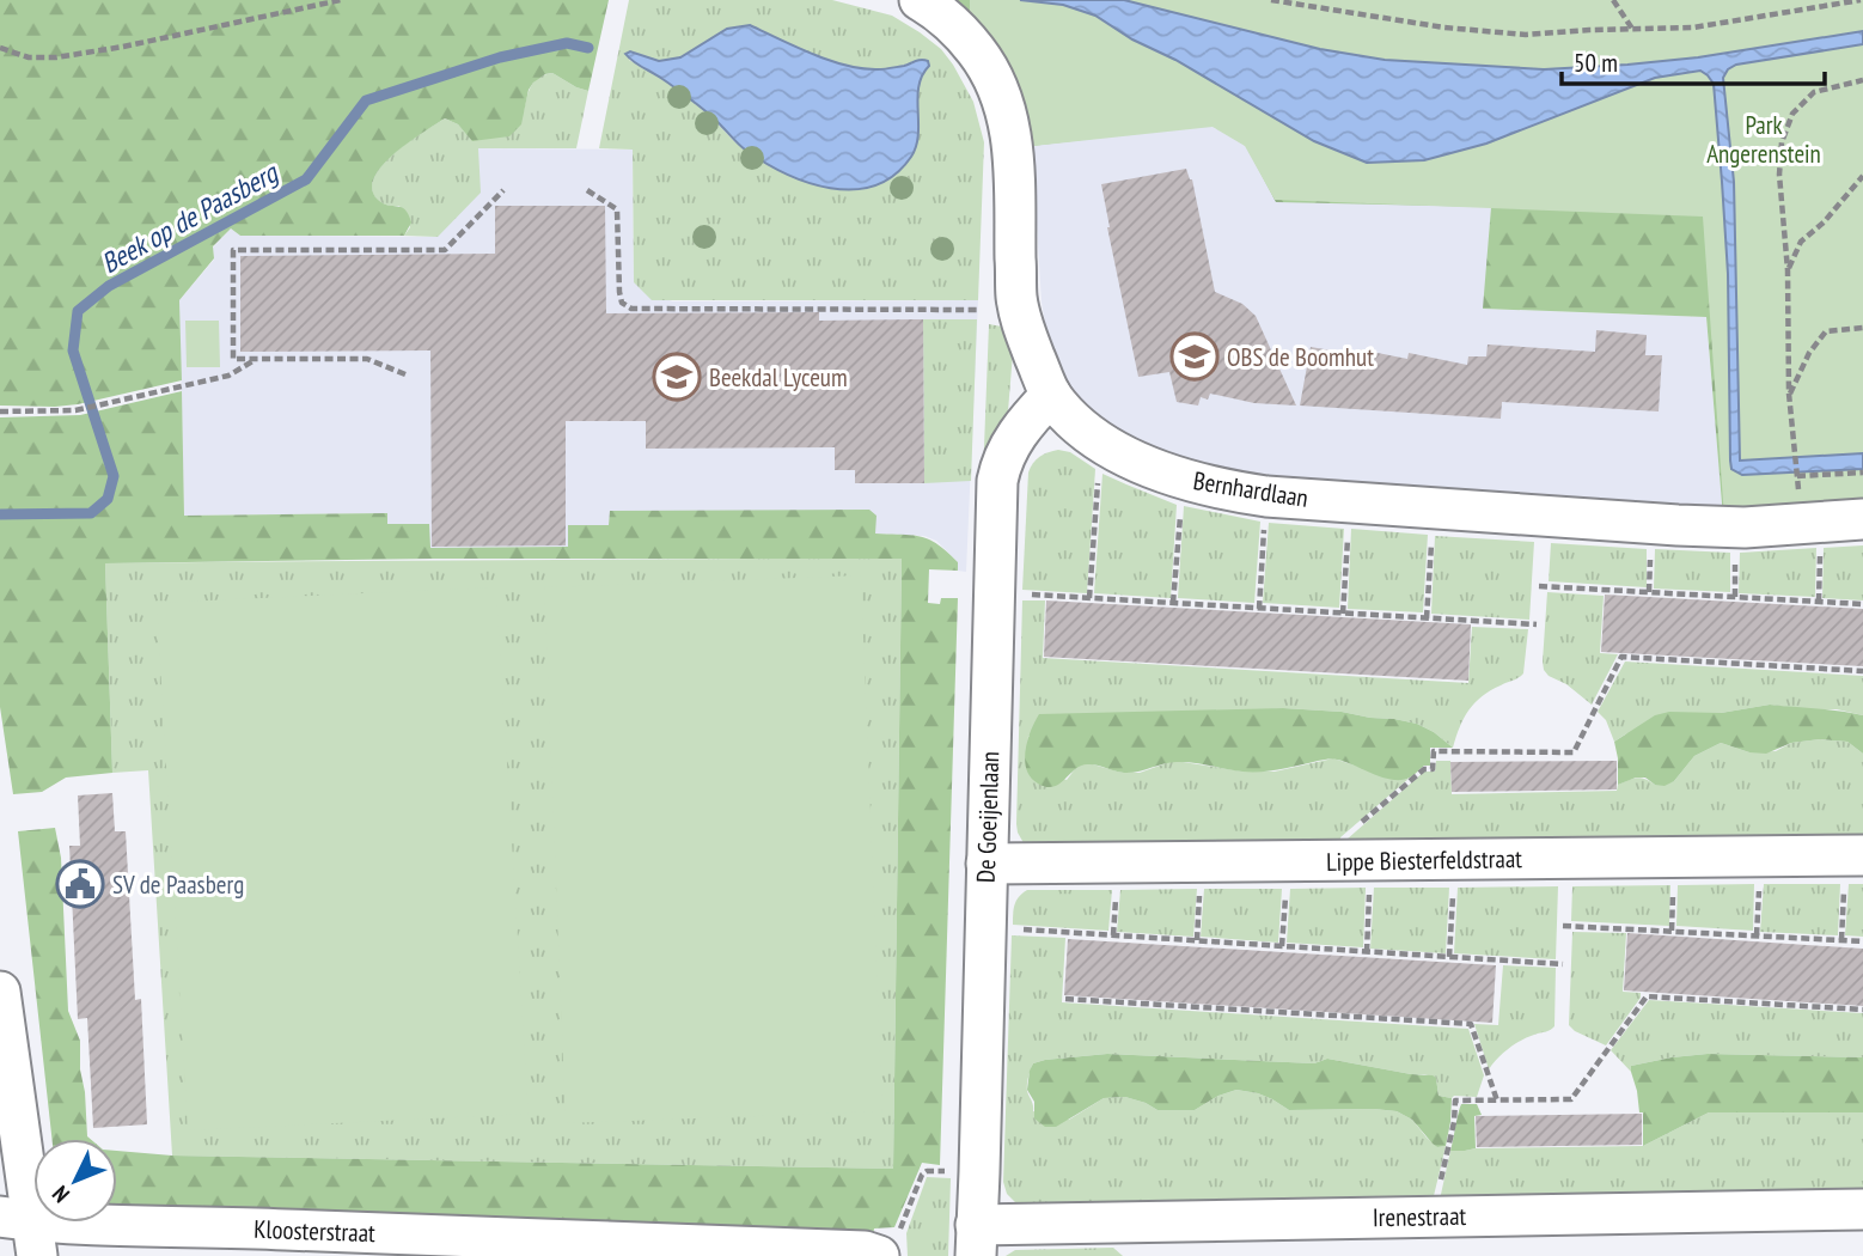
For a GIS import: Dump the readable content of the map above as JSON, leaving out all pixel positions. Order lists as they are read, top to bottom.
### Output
{
  "streets": {
    "street": [
      "Bernhardlaan",
      "De Goeijenlaan",
      "Lippe Biesterfeldstraat",
      "Irenestraat",
      "Kloosterstraat"
    ]
  },
  "crossings": [
    ["Bernhardlaan", "De Goeijenlaan"],
    ["De Goeijenlaan", "Lippe Biesterfeldstraat"],
    ["De Goeijenlaan", "Irenestraat"]
  ],
  "water": ["Beek op de Paasberg"],
  "parks": ["Park Angerenstein"],
  "places": {
    "school or university": ["OBS de Boomhut", "Beekdal Lyceum"],
    "public building": ["SV de Paasberg"]
  },
  "scale_bar": "50 m",
  "north": "bottom left"
}
